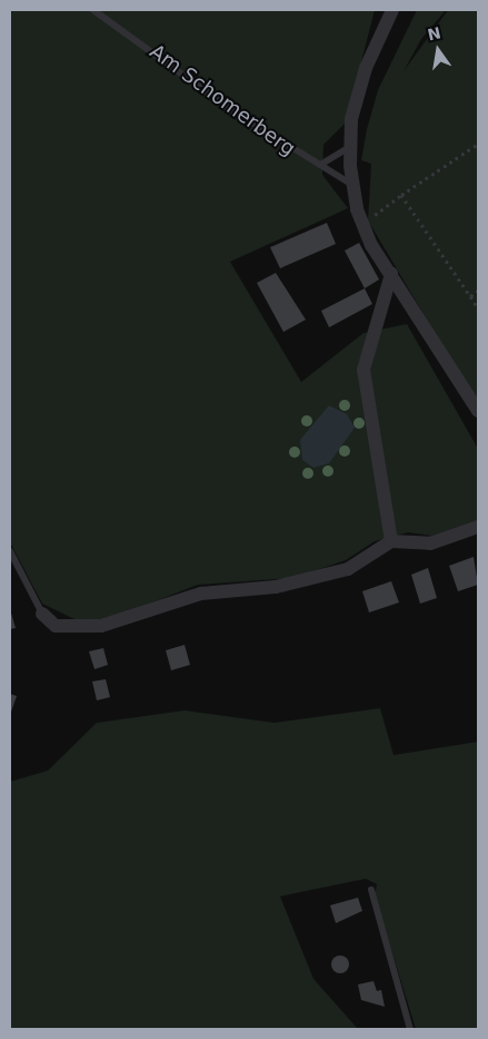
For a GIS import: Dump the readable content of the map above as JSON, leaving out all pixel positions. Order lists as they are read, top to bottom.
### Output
{
  "streets": {
    "lane": ["Am Schomerberg"]
  },
  "north": "top"
}
